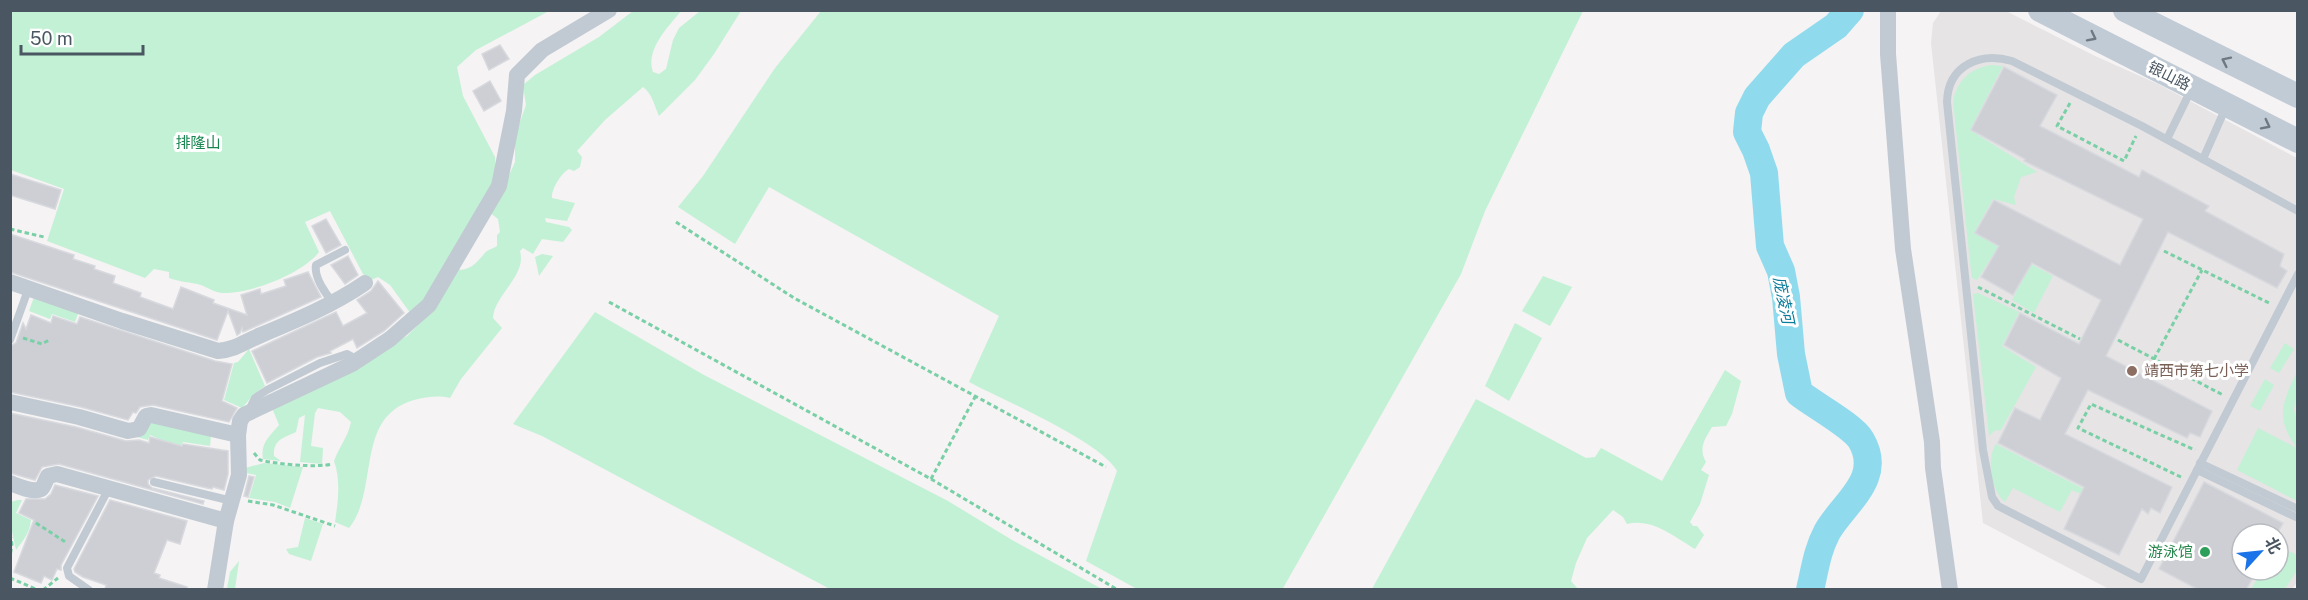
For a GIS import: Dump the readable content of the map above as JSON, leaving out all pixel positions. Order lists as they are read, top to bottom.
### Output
{
  "streets": {
    "main road": ["银山路"]
  },
  "water": ["庞凌河"],
  "parks": ["排隆山"],
  "places": ["靖西市第七小学", "游泳馆"],
  "scale_bar": "50 m",
  "north": "top right"
}
